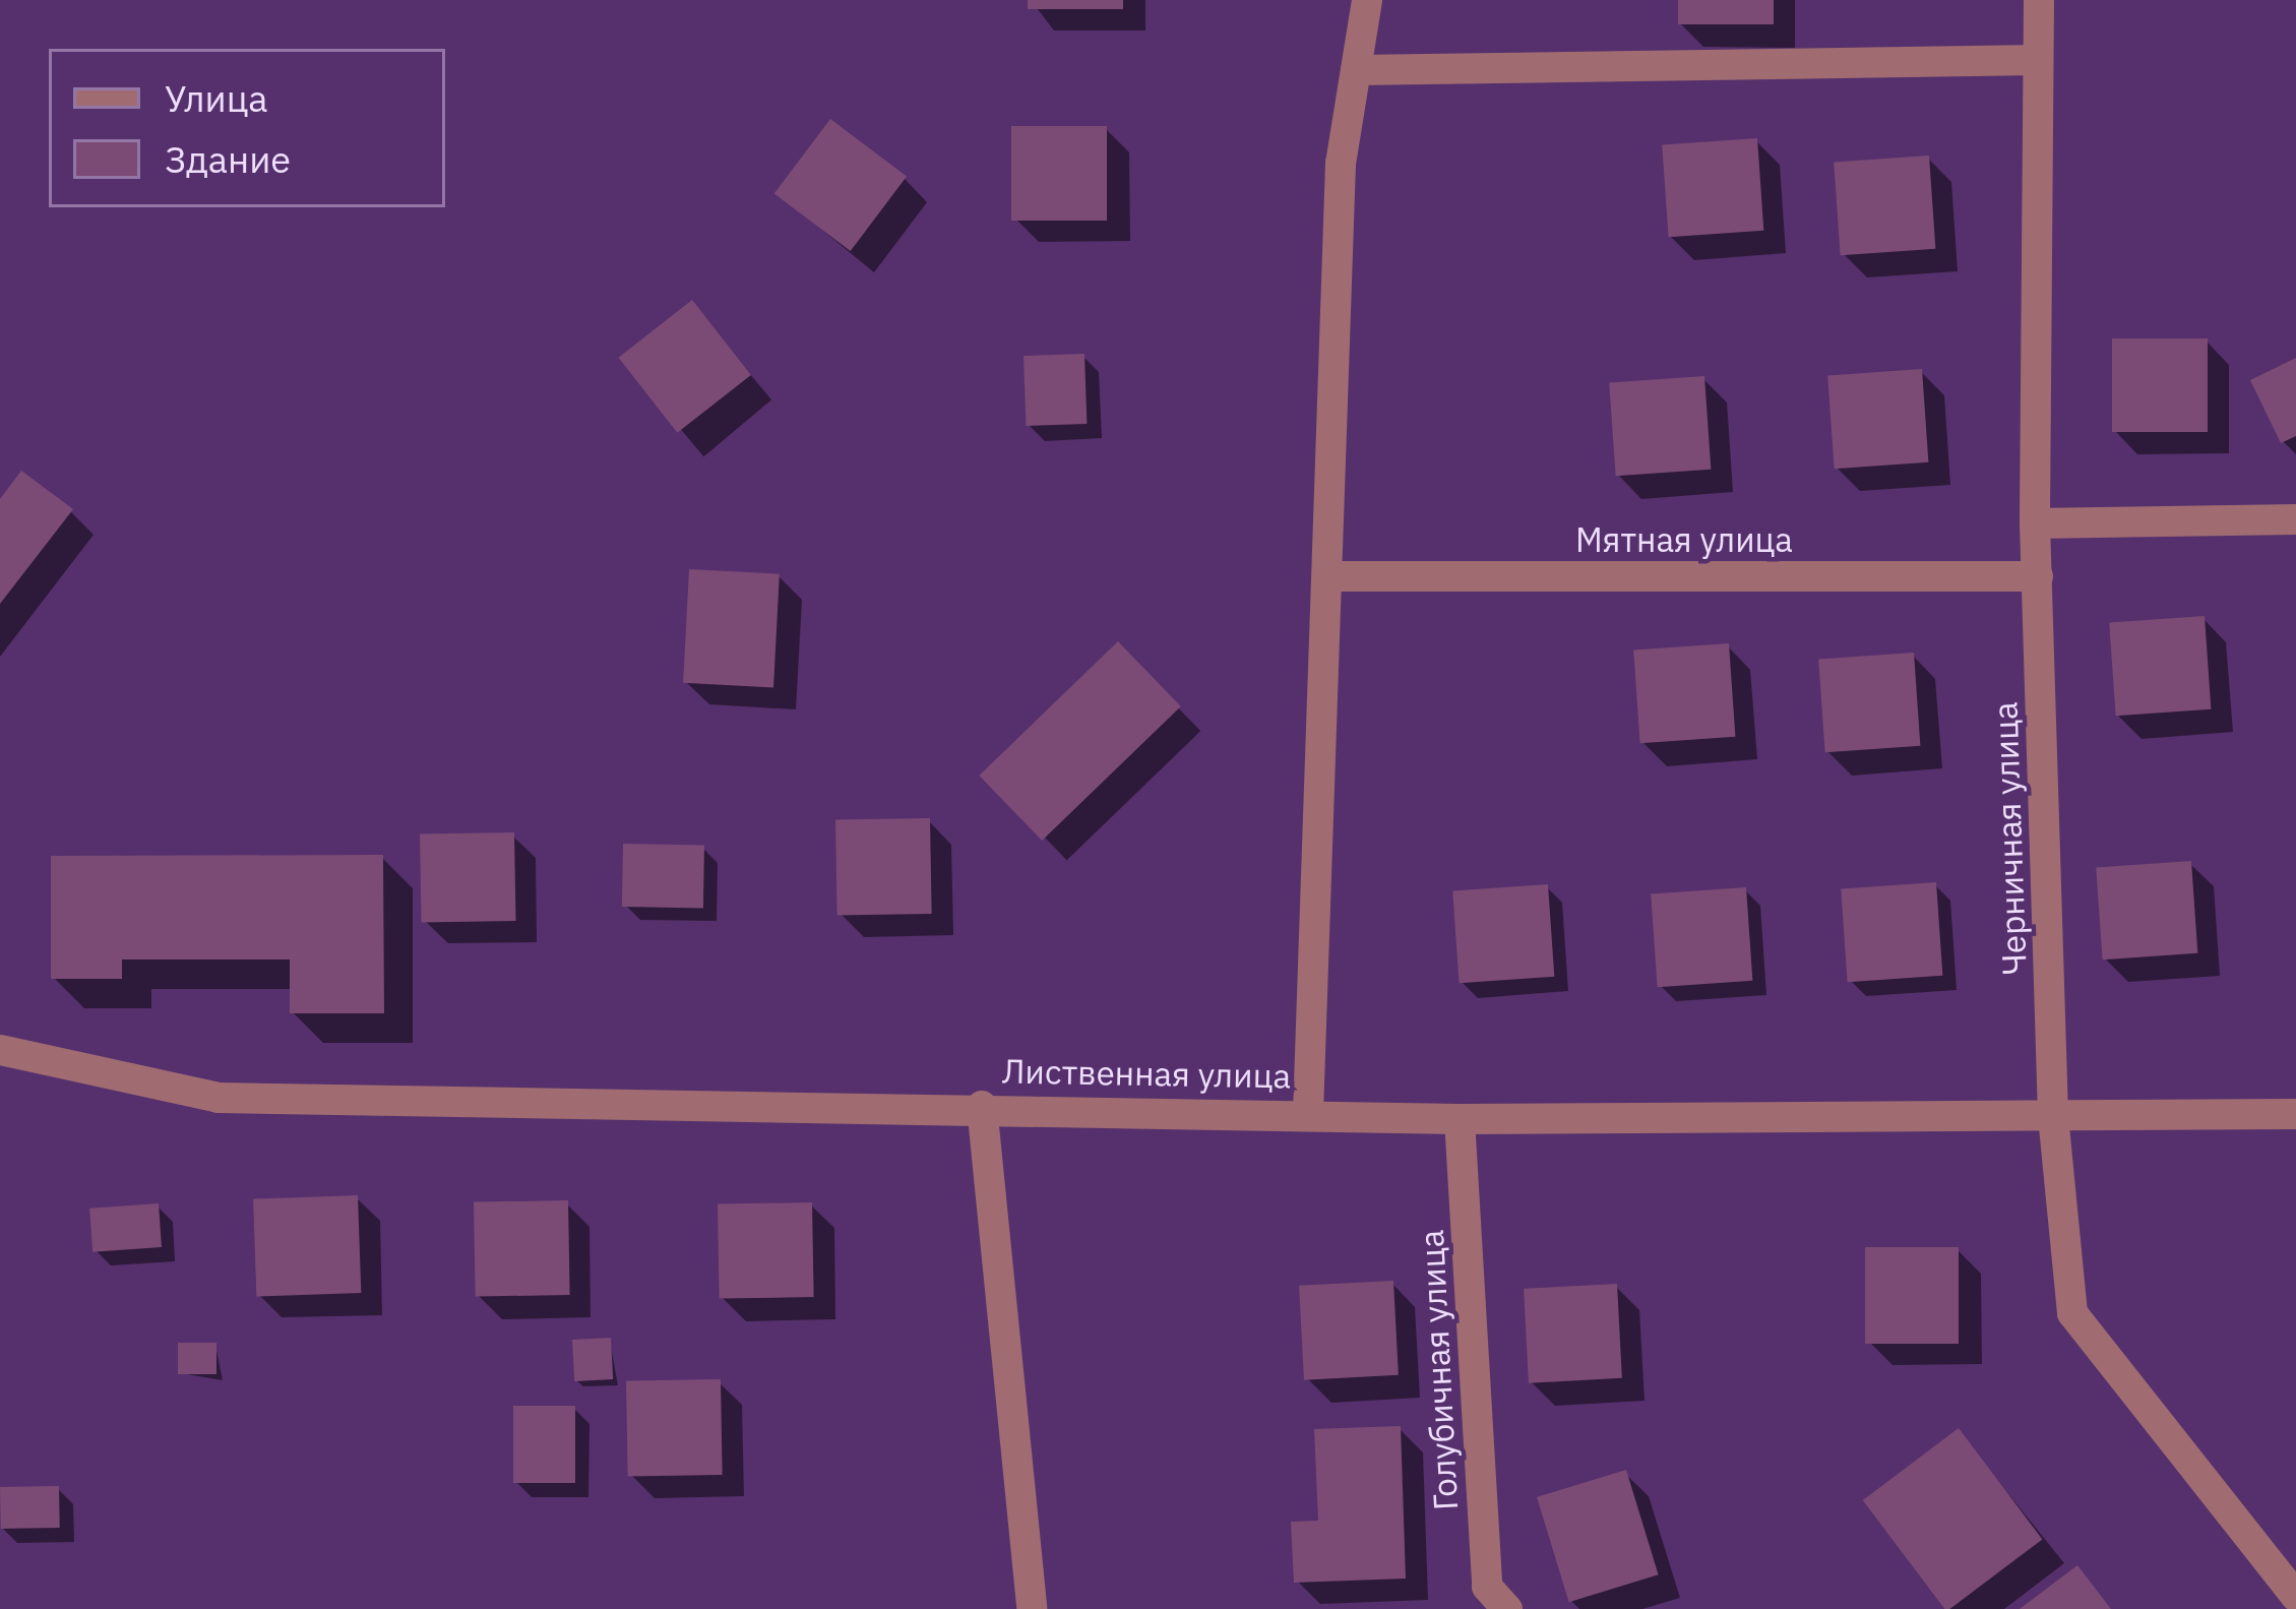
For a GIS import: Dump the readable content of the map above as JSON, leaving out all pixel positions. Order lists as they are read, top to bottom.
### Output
{
  "streets": {
    "street": [
      "Мятная улица",
      "Черничная улица",
      "Лиственная улица",
      "Голубичная улица"
    ]
  },
  "crossings": [
    ["Мятная улица", "Черничная улица"],
    ["Черничная улица", "Лиственная улица"],
    ["Лиственная улица", "Голубичная улица"]
  ],
  "legend": ["Улица", "Здание"]
}
